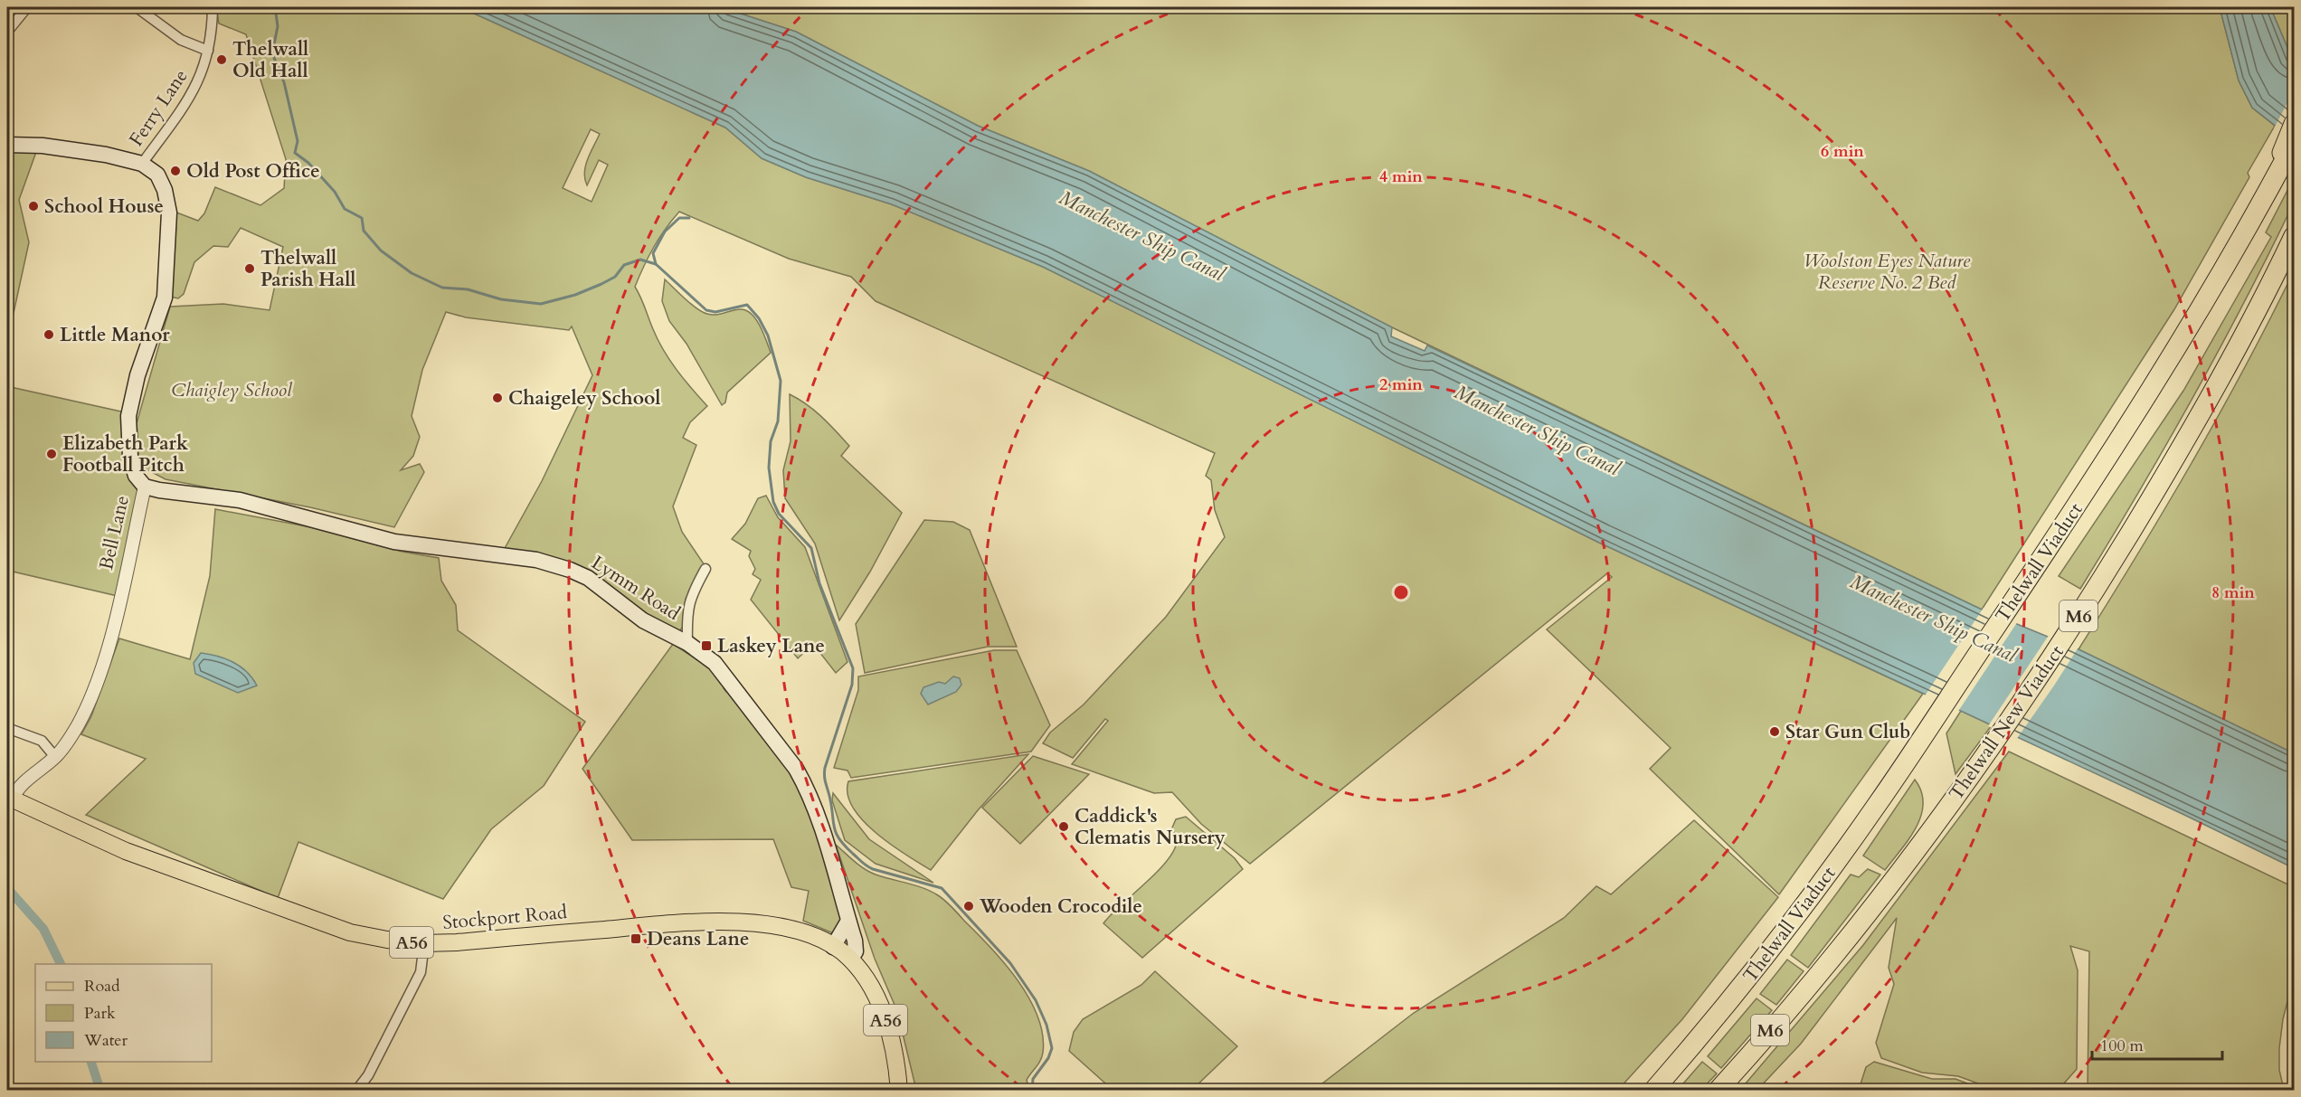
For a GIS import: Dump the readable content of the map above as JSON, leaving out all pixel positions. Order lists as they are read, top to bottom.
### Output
{
  "streets": {
    "highway": ["Thelwall Viaduct", "M6", "Thelwall New Viaduct"],
    "main road": [
      "Bell Lane",
      "Lymm Road",
      "Stockport Road",
      "A56"
    ],
    "street": ["Ferry Lane"]
  },
  "crossings": [
    ["Ferry Lane", "Bell Lane"],
    ["Bell Lane", "Lymm Road"],
    ["Bell Lane", "Stockport Road"],
    ["Thelwall Viaduct", "M6"],
    ["Lymm Road", "Stockport Road"]
  ],
  "water": ["Manchester Ship Canal"],
  "parks": ["Woolston Eyes Nature Reserve No. 2 Bed", "Chaigley School"],
  "places": {
    "other": [
      "Thelwall Old Hall",
      "Old Post Office",
      "School House",
      "Thelwall Parish Hall",
      "Little Manor",
      "Chaigeley School",
      "Elizabeth Park Football Pitch",
      "Star Gun Club",
      "Caddick's Clematis Nursery",
      "Wooden Crocodile"
    ],
    "transit": ["Laskey Lane", "Deans Lane"]
  },
  "legend": ["Road", "Park", "Water"],
  "scale_bar": "100 m",
  "rings": [
    "6 min",
    "4 min",
    "2 min",
    "8 min"
  ]
}
